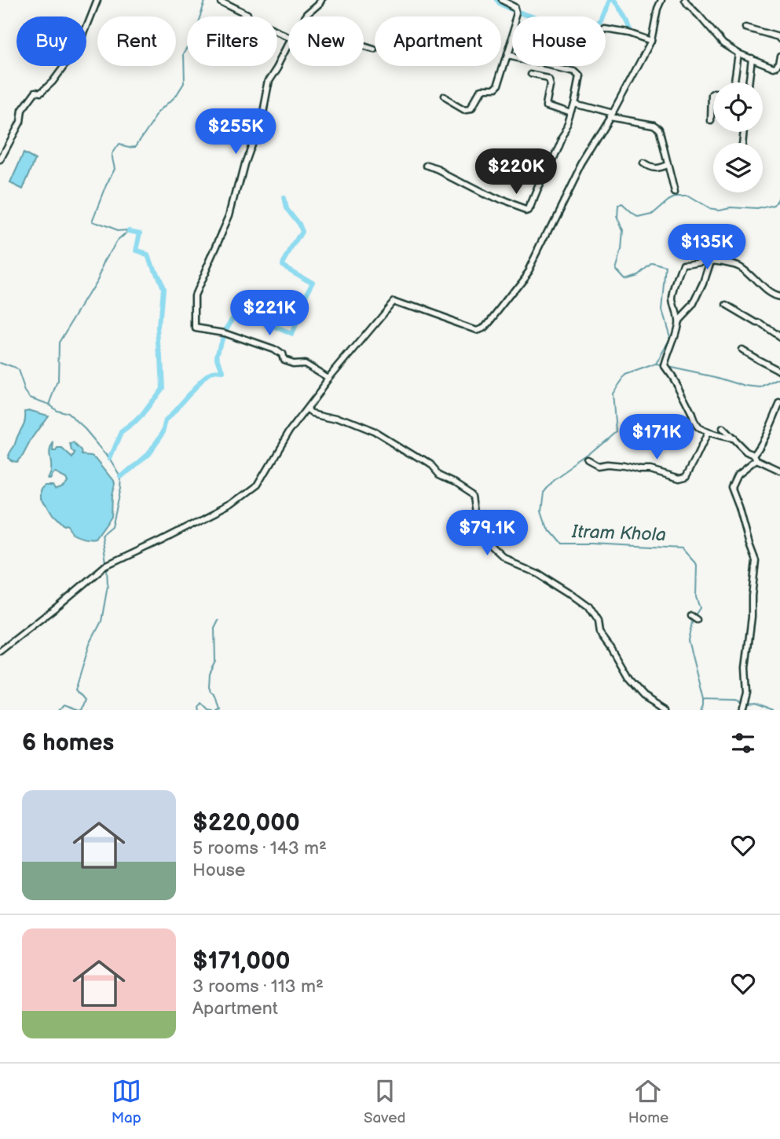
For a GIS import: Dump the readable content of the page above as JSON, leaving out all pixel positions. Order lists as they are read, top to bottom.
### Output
{
  "water": ["Itram Khola"],
  "page": {
    "chip": [
      "Buy",
      "Rent",
      "Filters",
      "New",
      "Apartment",
      "House"
    ],
    "price": [
      "$255K",
      "$220K",
      "$135K",
      "$221K",
      "$171K",
      "$79.1K"
    ],
    "heading": "6 homes",
    "list": [
      {
        "name": "$220,000",
        "note": "5 rooms · 143 m² · House"
      },
      {
        "name": "$171,000",
        "note": "3 rooms · 113 m² · Apartment"
      }
    ],
    "tabs": ["Map", "Saved", "Home"]
  }
}
